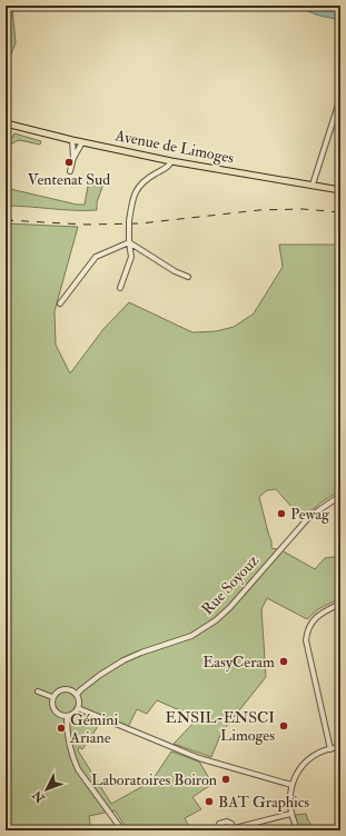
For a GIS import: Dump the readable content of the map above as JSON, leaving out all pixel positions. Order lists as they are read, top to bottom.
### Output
{
  "streets": {
    "main road": ["Avenue de Limoges"],
    "street": ["Rue Soyouz"]
  },
  "places": [
    "Ventenat Sud",
    "Pewag",
    "EasyCeram",
    "ENSIL-ENSCI Limoges",
    "Gémini Ariane",
    "Laboratoires Boiron",
    "BAT Graphics"
  ],
  "north": "bottom left"
}
